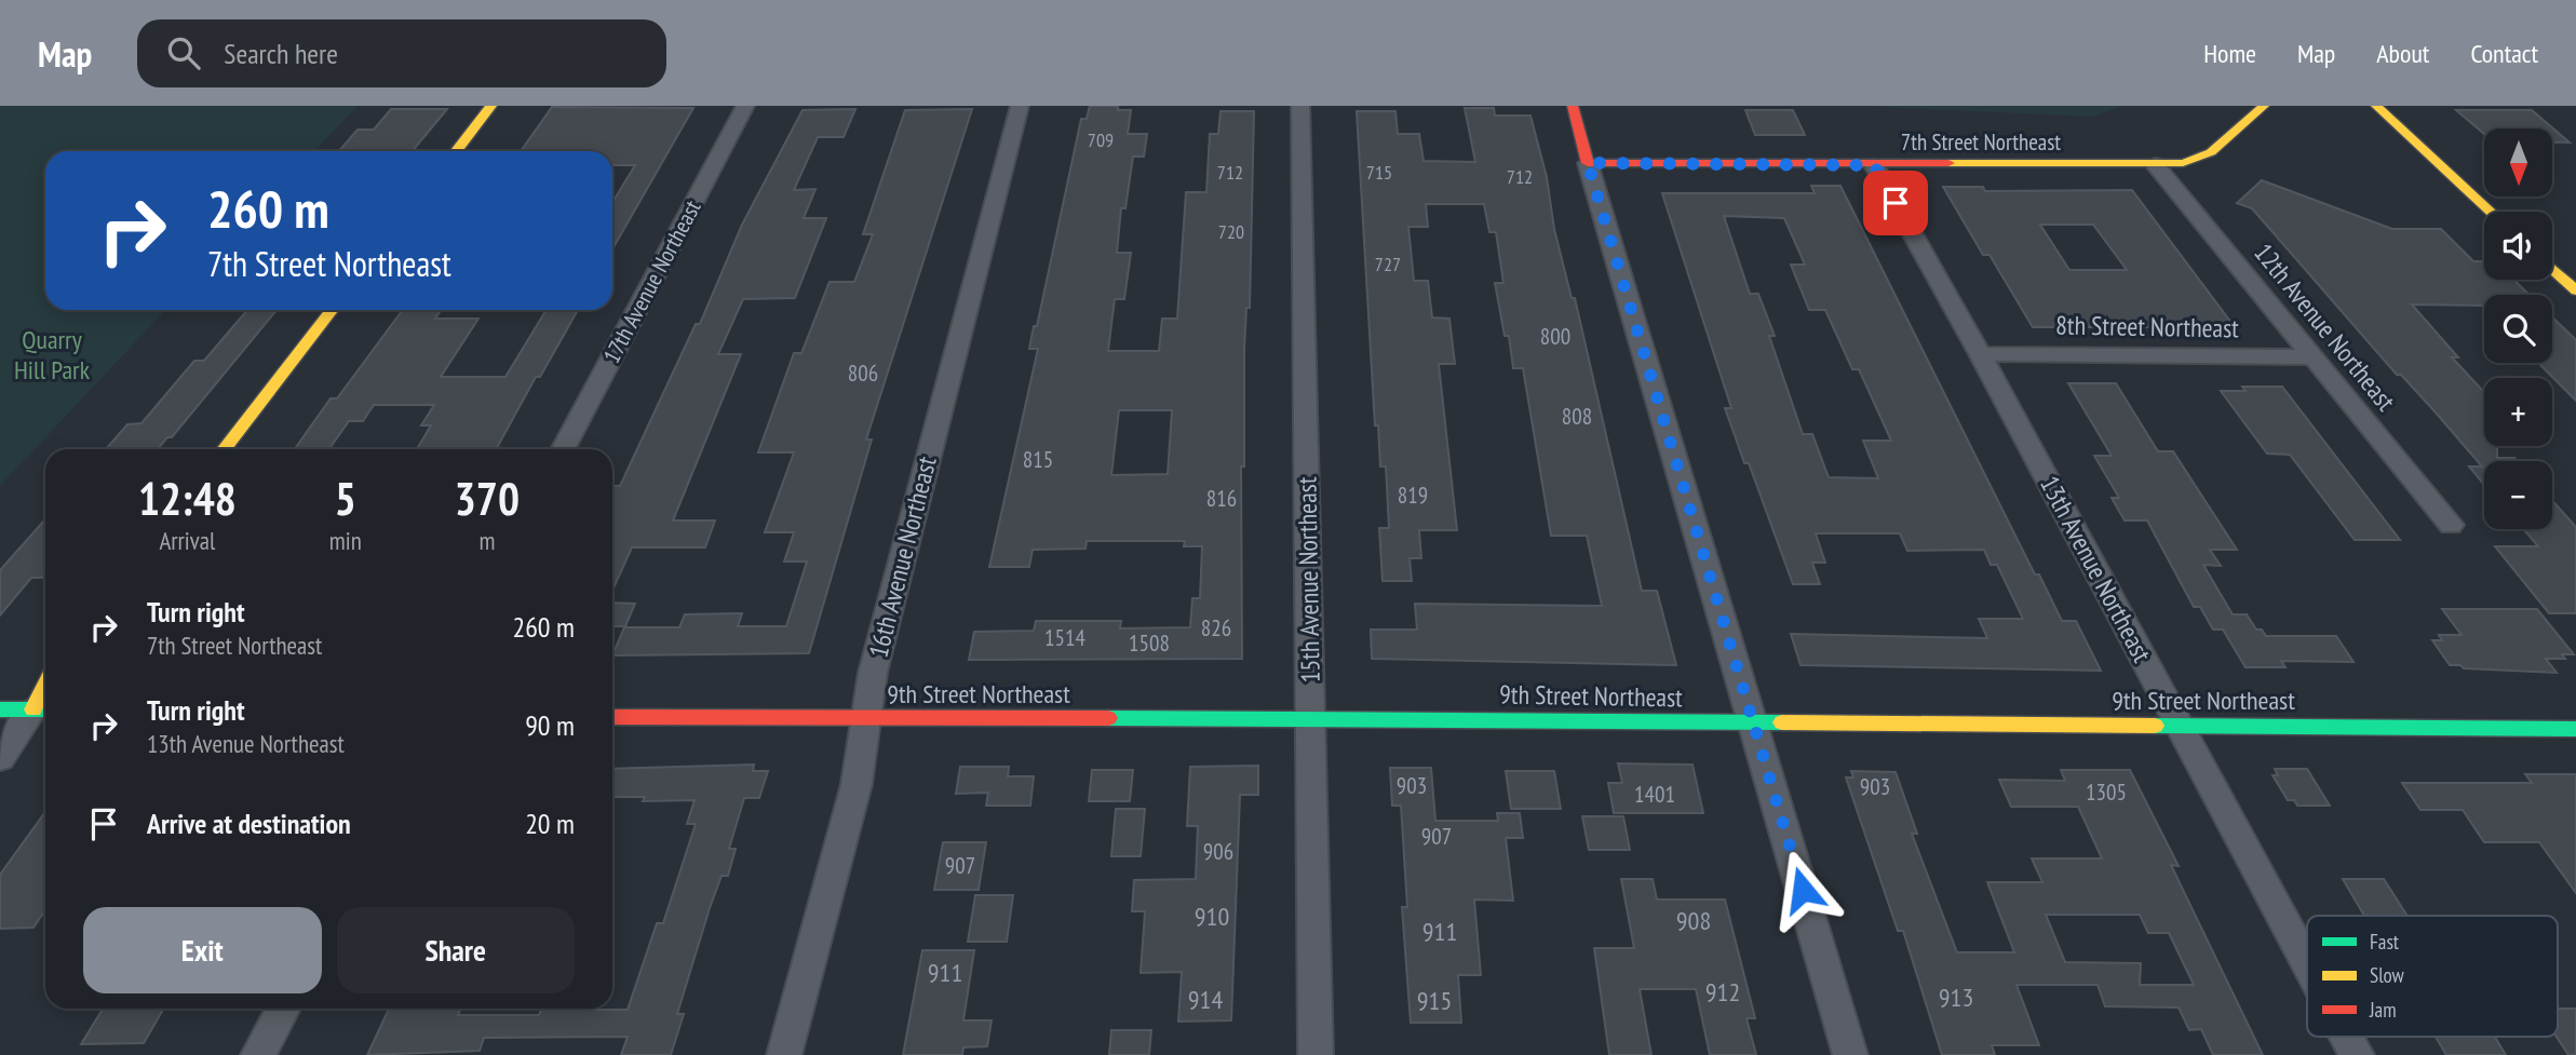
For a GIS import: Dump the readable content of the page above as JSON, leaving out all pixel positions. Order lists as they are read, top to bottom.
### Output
{
  "streets": {
    "street": [
      "7th Street Northeast",
      "17th Avenue Northeast",
      "8th Street Northeast",
      "12th Avenue Northeast",
      "16th Avenue Northeast",
      "13th Avenue Northeast",
      "15th Avenue Northeast",
      "9th Street Northeast"
    ]
  },
  "crossings": [
    ["7th Street Northeast", "12th Avenue Northeast"],
    ["7th Street Northeast", "13th Avenue Northeast"],
    ["8th Street Northeast", "12th Avenue Northeast"],
    ["8th Street Northeast", "13th Avenue Northeast"],
    ["16th Avenue Northeast", "9th Street Northeast"],
    ["13th Avenue Northeast", "9th Street Northeast"],
    ["15th Avenue Northeast", "9th Street Northeast"]
  ],
  "parks": ["Quarry Hill Park"],
  "house_numbers": [
    "709",
    "712",
    "715",
    "712",
    "720",
    "727",
    "800",
    "806",
    "808",
    "815",
    "819",
    "816",
    "826",
    "1514",
    "1508",
    "903",
    "903",
    "1305",
    "1401",
    "907",
    "906",
    "907",
    "910",
    "908",
    "911",
    "911",
    "912",
    "913",
    "914",
    "915"
  ],
  "legend": ["Fast", "Slow", "Jam"],
  "north": "bottom",
  "page": {
    "header": "Map",
    "search": "Search here",
    "nav": [
      "Home",
      "Map",
      "About",
      "Contact"
    ],
    "map_buttons": ["+", "−"],
    "turn": ["260 m", "7th Street Northeast"],
    "eta": [
      "12:48",
      "Arrival",
      "5",
      "min",
      "370",
      "m"
    ],
    "list": [
      {
        "name": "Turn right",
        "note": "7th Street Northeast",
        "value": "260 m"
      },
      {
        "name": "Turn right",
        "note": "13th Avenue Northeast",
        "value": "90 m"
      },
      {
        "name": "Arrive at destination",
        "value": "20 m"
      }
    ],
    "buttons": ["Exit", "Share"]
  }
}
